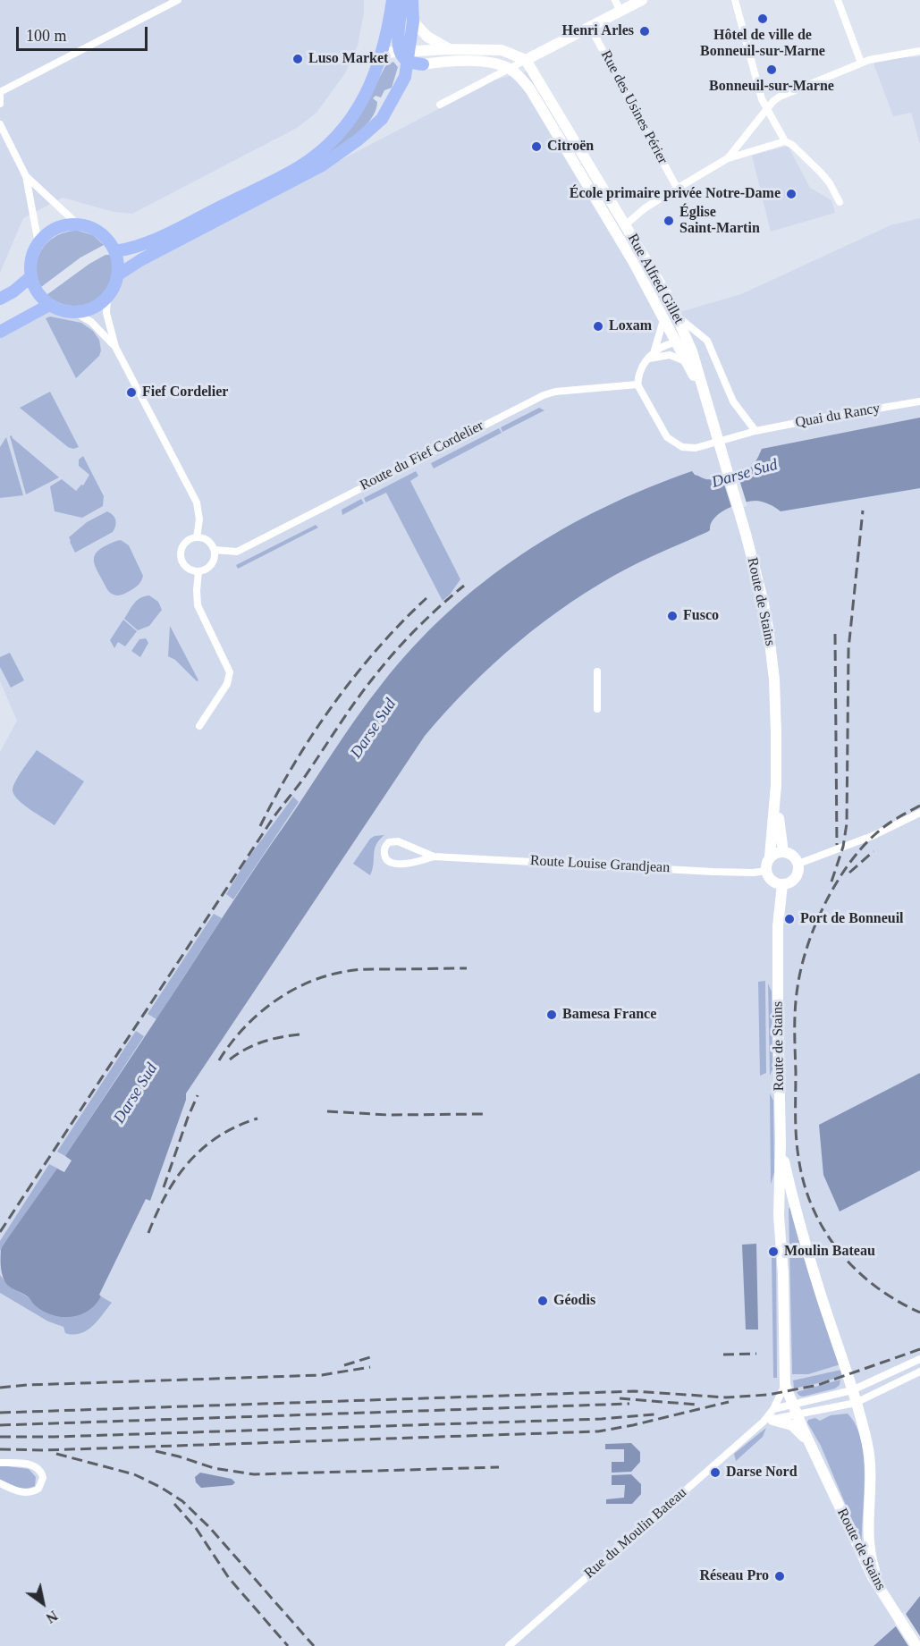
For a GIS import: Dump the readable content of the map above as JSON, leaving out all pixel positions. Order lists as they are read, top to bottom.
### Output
{
  "streets": {
    "main road": ["Rue Alfred Gillet", "Route de Stains"],
    "street": [
      "Rue des Usines Périer",
      "Quai du Rancy",
      "Route du Fief Cordelier",
      "Route Louise Grandjean",
      "Rue du Moulin Bateau"
    ]
  },
  "crossings": [
    ["Rue Alfred Gillet", "Route de Stains"],
    ["Quai du Rancy", "Route du Fief Cordelier"],
    ["Route de Stains", "Route Louise Grandjean"]
  ],
  "water": ["Darse Sud"],
  "places": [
    "Hôtel de ville de Bonneuil-sur-Marne",
    "Henri Arles",
    "Luso Market",
    "Bonneuil-sur-Marne",
    "Citroën",
    "École primaire privée Notre-Dame",
    "Église Saint-Martin",
    "Loxam",
    "Fief Cordelier",
    "Fusco",
    "Port de Bonneuil",
    "Bamesa France",
    "Moulin Bateau",
    "Géodis",
    "Darse Nord",
    "Réseau Pro"
  ],
  "scale_bar": "100 m",
  "north": "bottom right"
}
